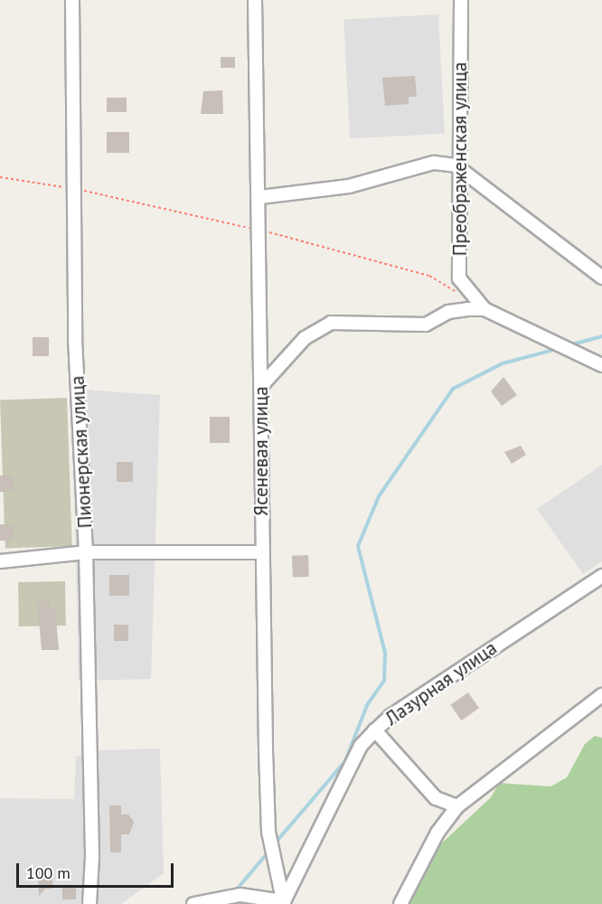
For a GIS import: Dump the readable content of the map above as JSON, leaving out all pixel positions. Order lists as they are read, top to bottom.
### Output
{
  "streets": {
    "street": [
      "Преображенская улица",
      "Ясеневая улица",
      "Пионерская улица",
      "Лазурная улица"
    ]
  },
  "scale_bar": "100 m"
}
